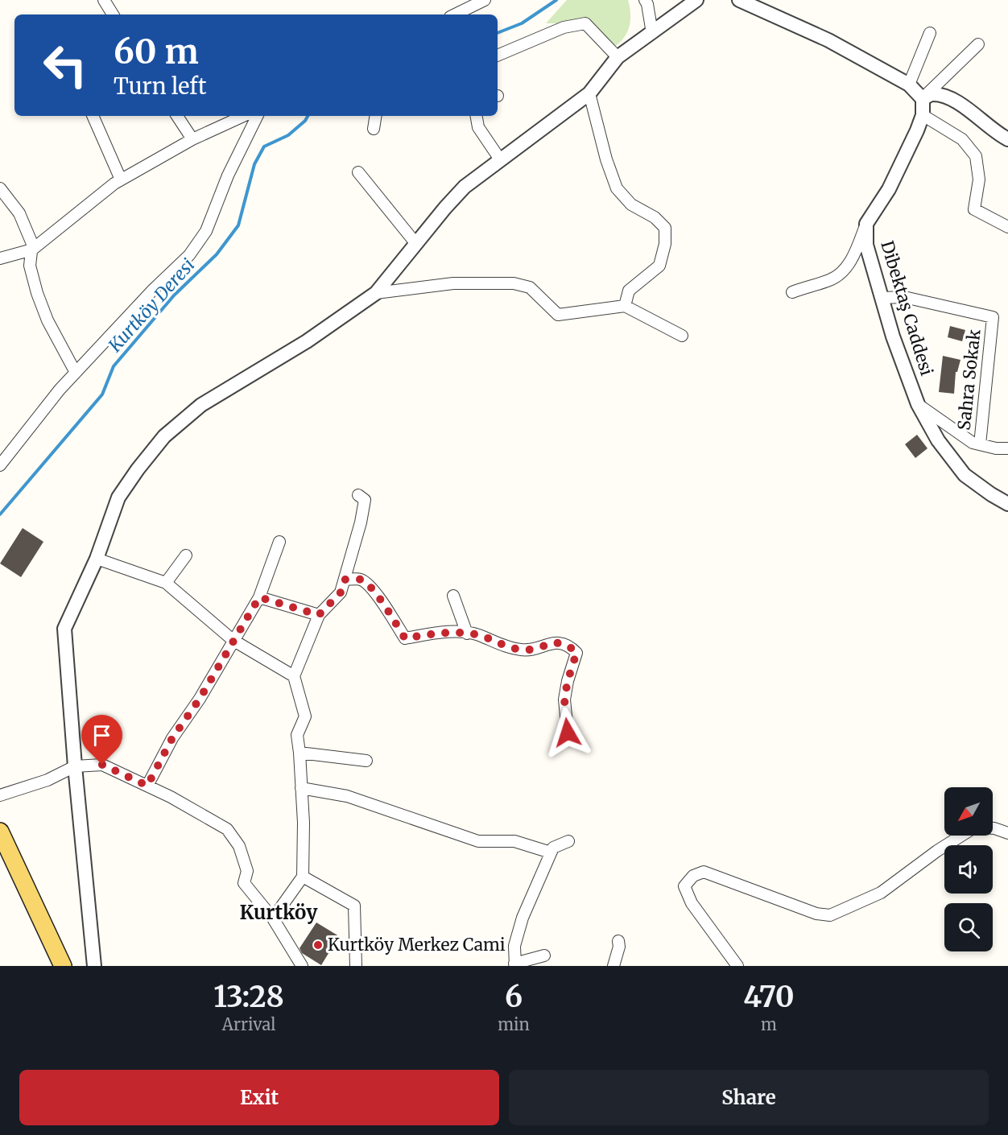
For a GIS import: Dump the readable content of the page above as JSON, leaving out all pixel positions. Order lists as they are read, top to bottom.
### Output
{
  "streets": {
    "street": ["Dibektaş Caddesi", "Sahra Sokak"]
  },
  "crossings": [
    ["Dibektaş Caddesi", "Sahra Sokak"]
  ],
  "districts": ["Kurtköy"],
  "water": ["Kurtköy Deresi"],
  "places": ["Kurtköy Merkez Cami"],
  "north": "bottom left",
  "page": {
    "turn": ["60 m", "Turn left"],
    "eta": [
      "13:28",
      "Arrival",
      "6",
      "min",
      "470",
      "m"
    ],
    "buttons": ["Exit", "Share"]
  }
}
